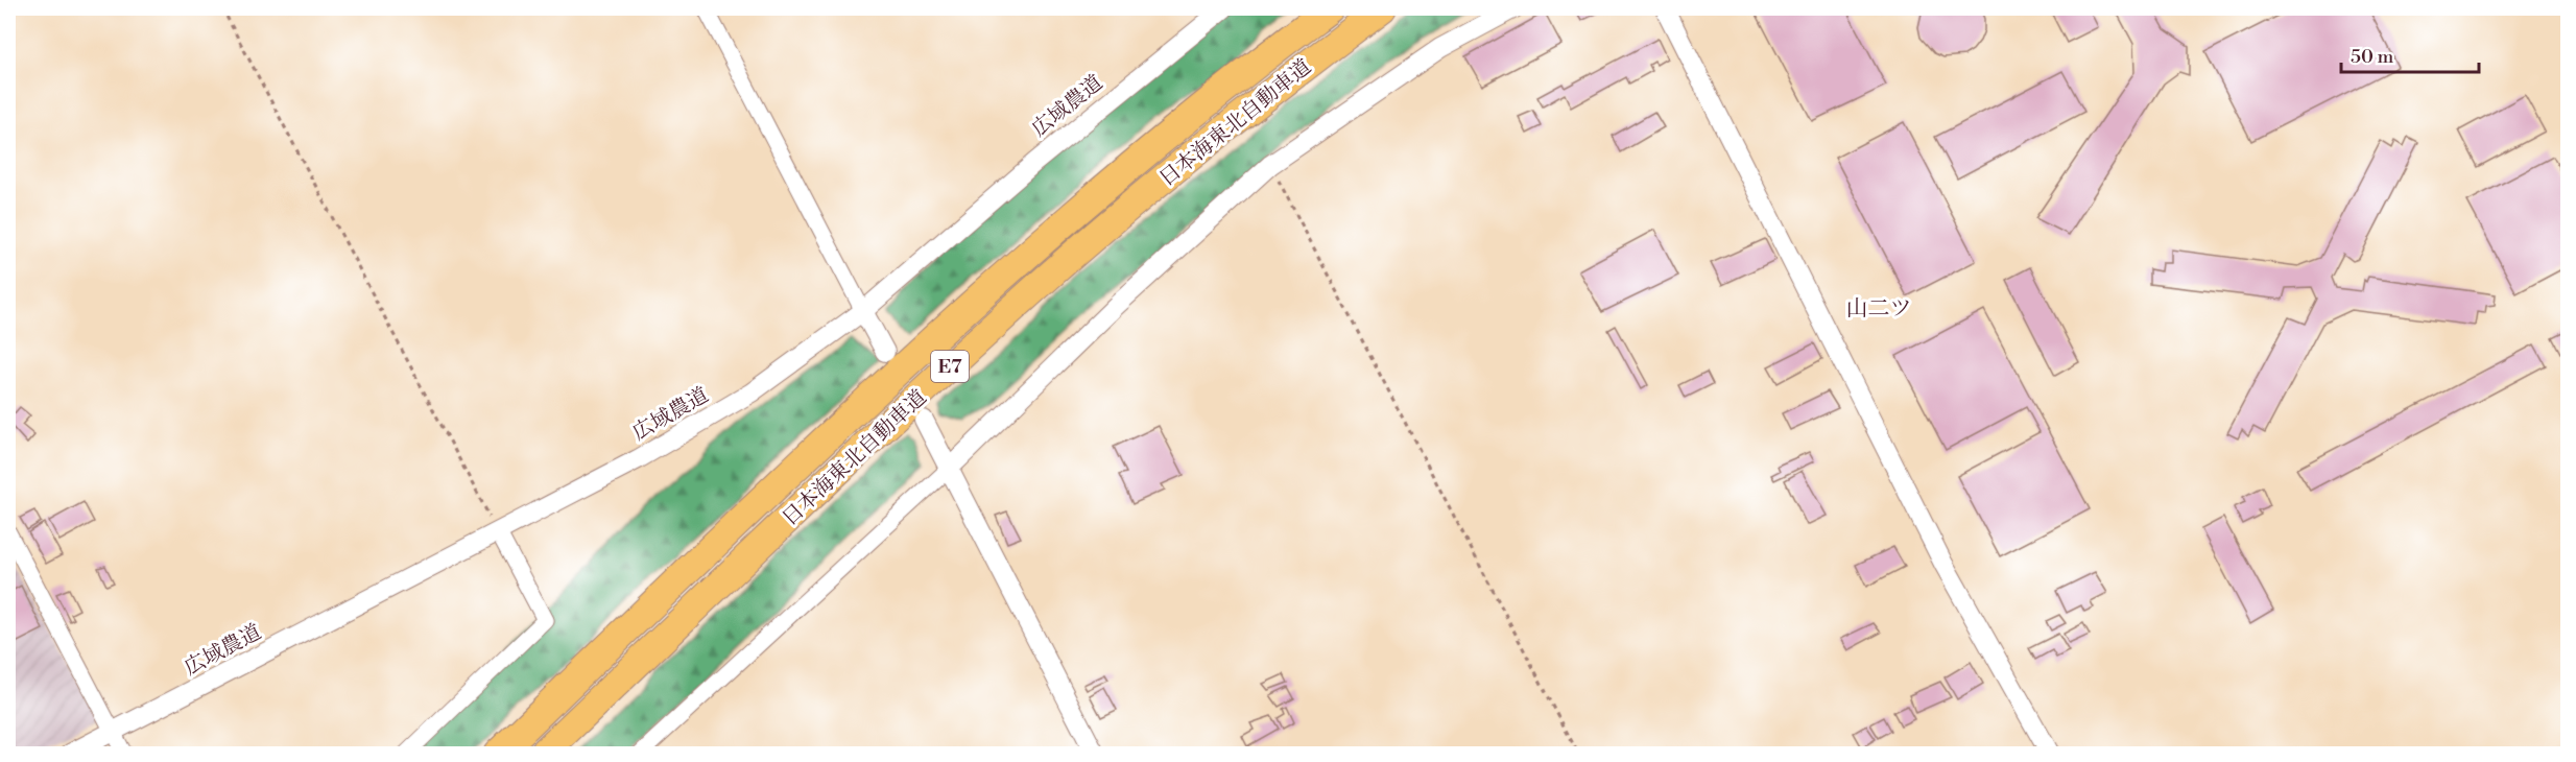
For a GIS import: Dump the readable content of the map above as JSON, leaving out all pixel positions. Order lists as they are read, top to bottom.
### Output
{
  "streets": {
    "highway": ["日本海東北自動車道", "E7"],
    "street": ["広域農道"]
  },
  "districts": ["山二ツ"],
  "scale_bar": "50 m"
}
